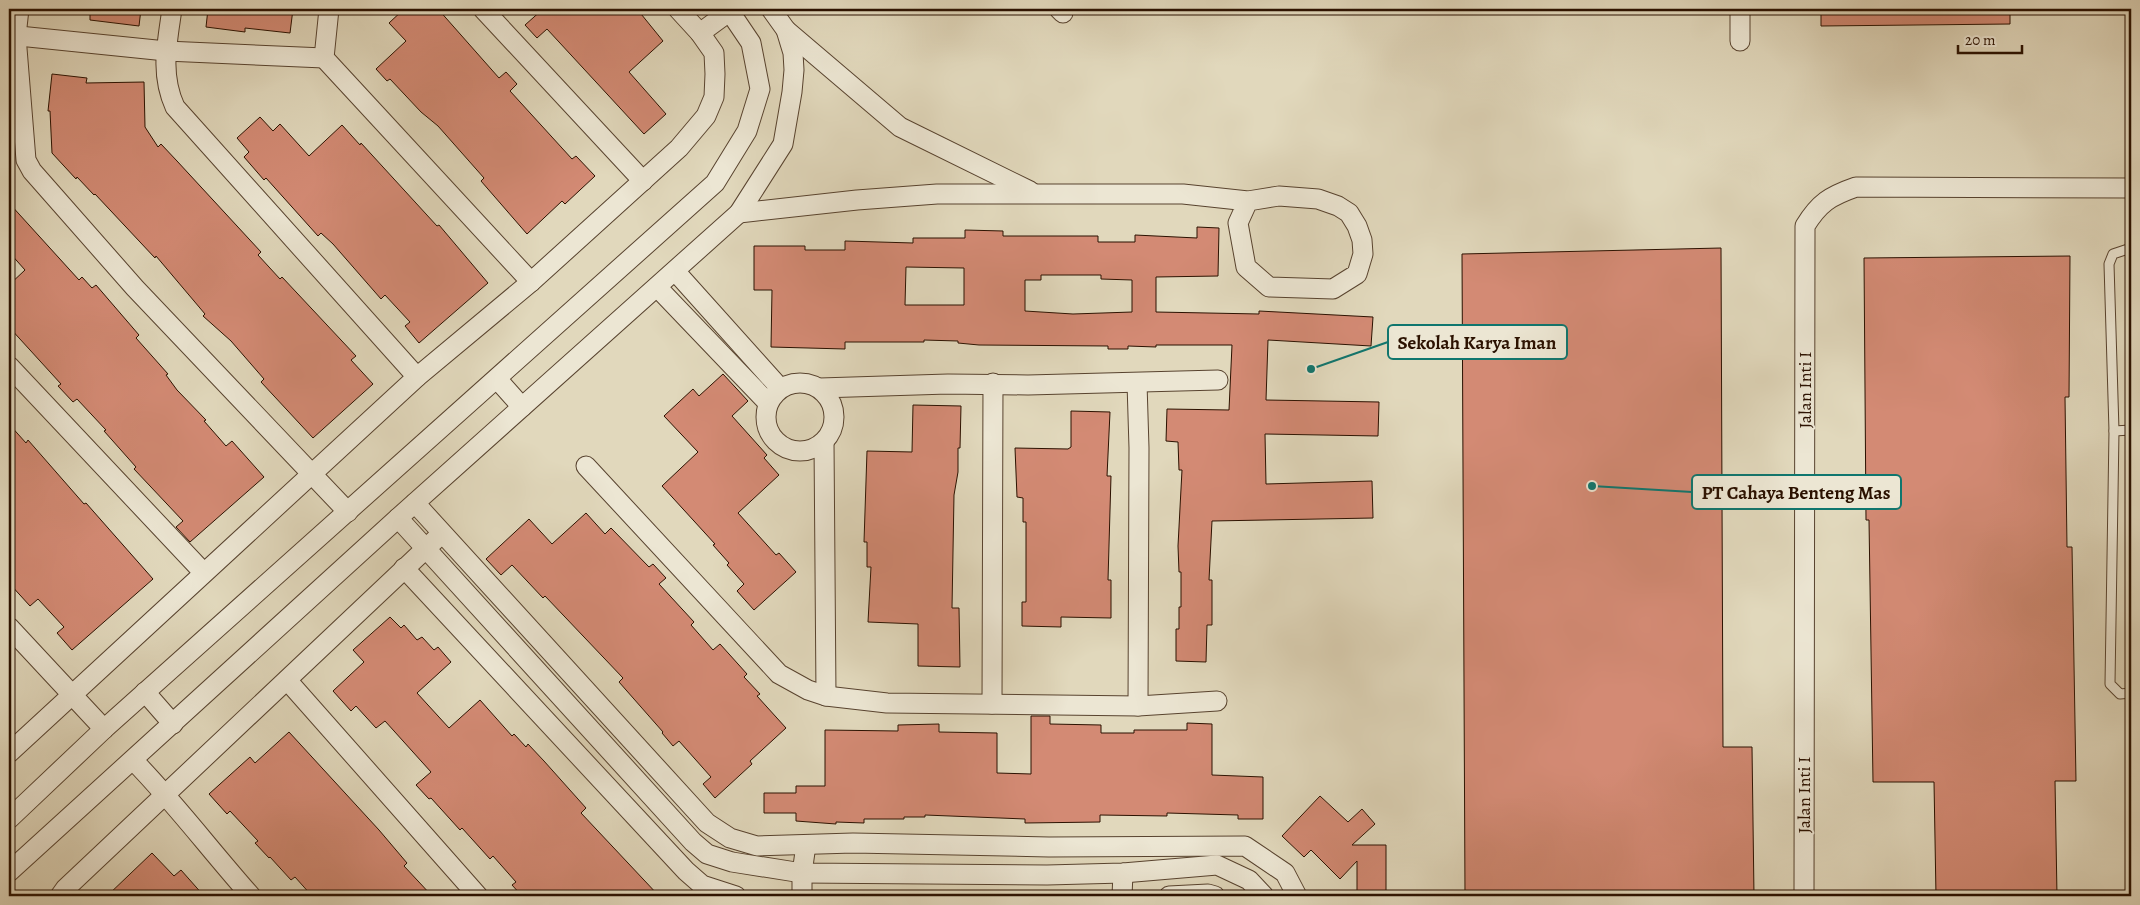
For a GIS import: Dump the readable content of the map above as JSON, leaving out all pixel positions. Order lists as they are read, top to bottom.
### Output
{
  "streets": {
    "street": ["Jalan Inti I"]
  },
  "places": ["Sekolah Karya Iman", "PT Cahaya Benteng Mas"],
  "scale_bar": "20 m"
}
